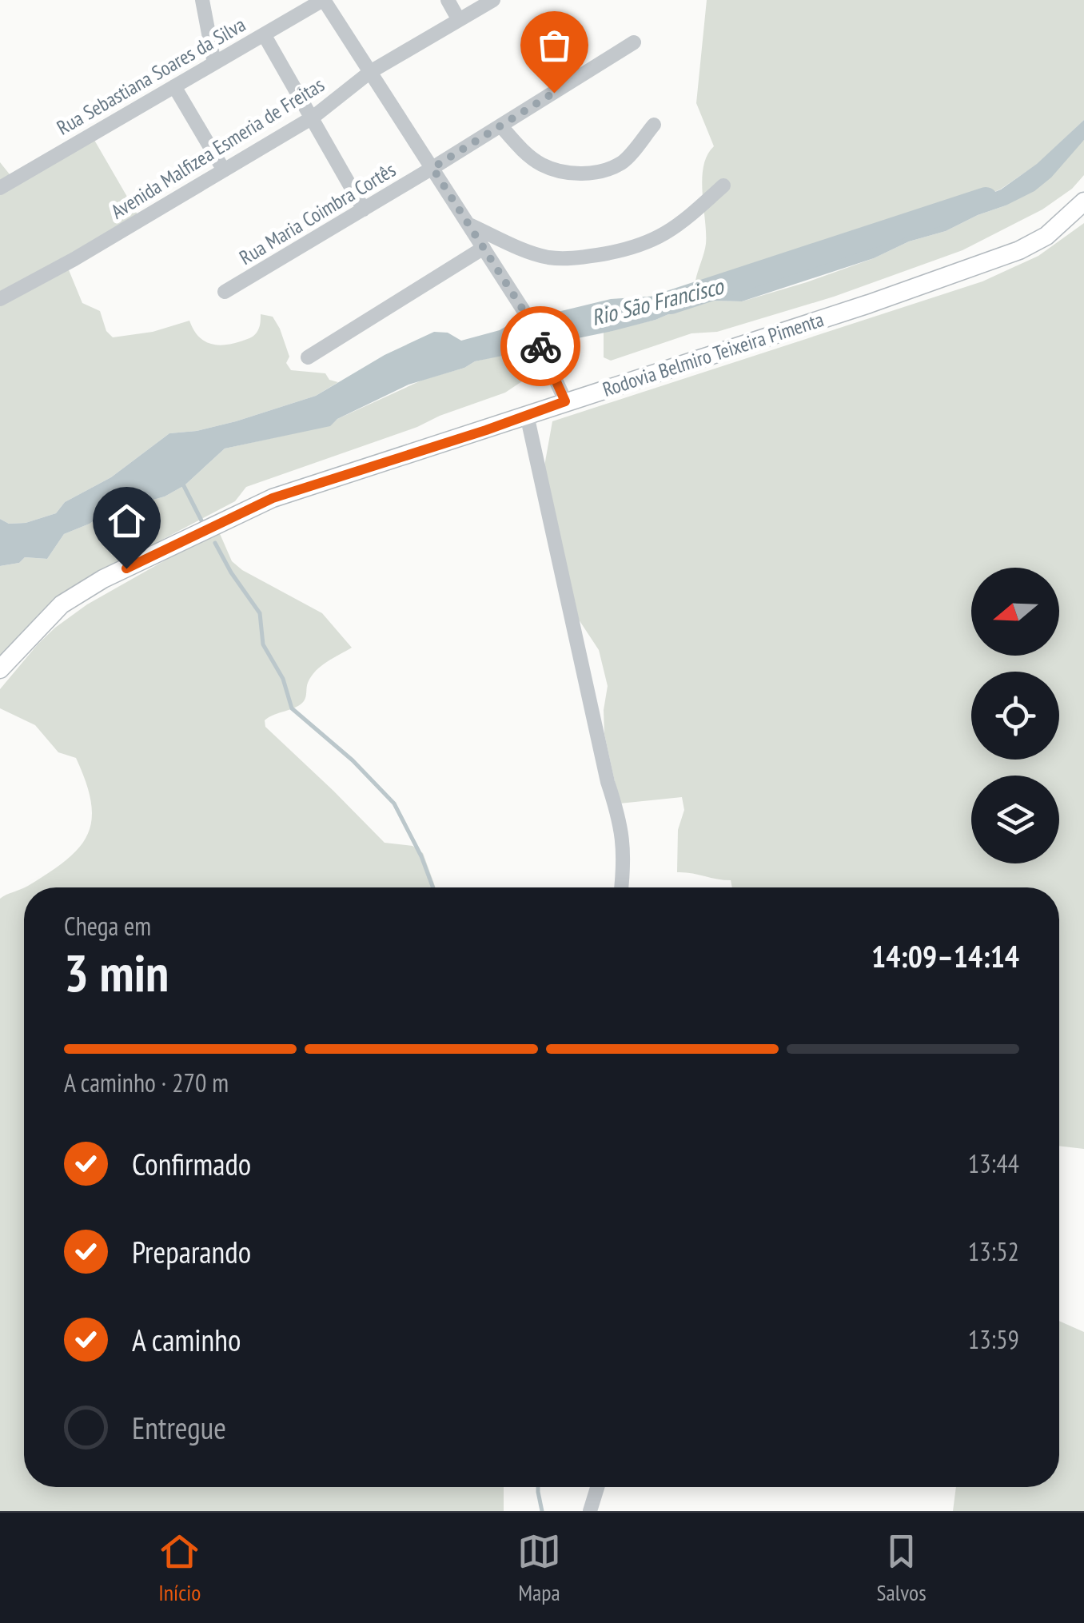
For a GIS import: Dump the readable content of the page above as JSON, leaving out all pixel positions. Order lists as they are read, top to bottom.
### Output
{
  "streets": {
    "main road": ["Rodovia Belmiro Teixeira Pimenta"],
    "street": ["Rua Sebastiana Soares da Silva", "Avenida Malfizea Esmeria de Freitas", "Rua Maria Coimbra Cortês"]
  },
  "water": ["Rio São Francisco"],
  "north": "left",
  "page": {
    "heading": ["3 min", "Chega em", "14:09–14:14"],
    "bar": "A caminho · 270 m",
    "list": [
      ["Confirmado", "13:44"],
      ["Preparando", "13:52"],
      ["A caminho", "13:59"],
      "Entregue"
    ],
    "tabs": ["Início", "Mapa", "Salvos"]
  }
}
